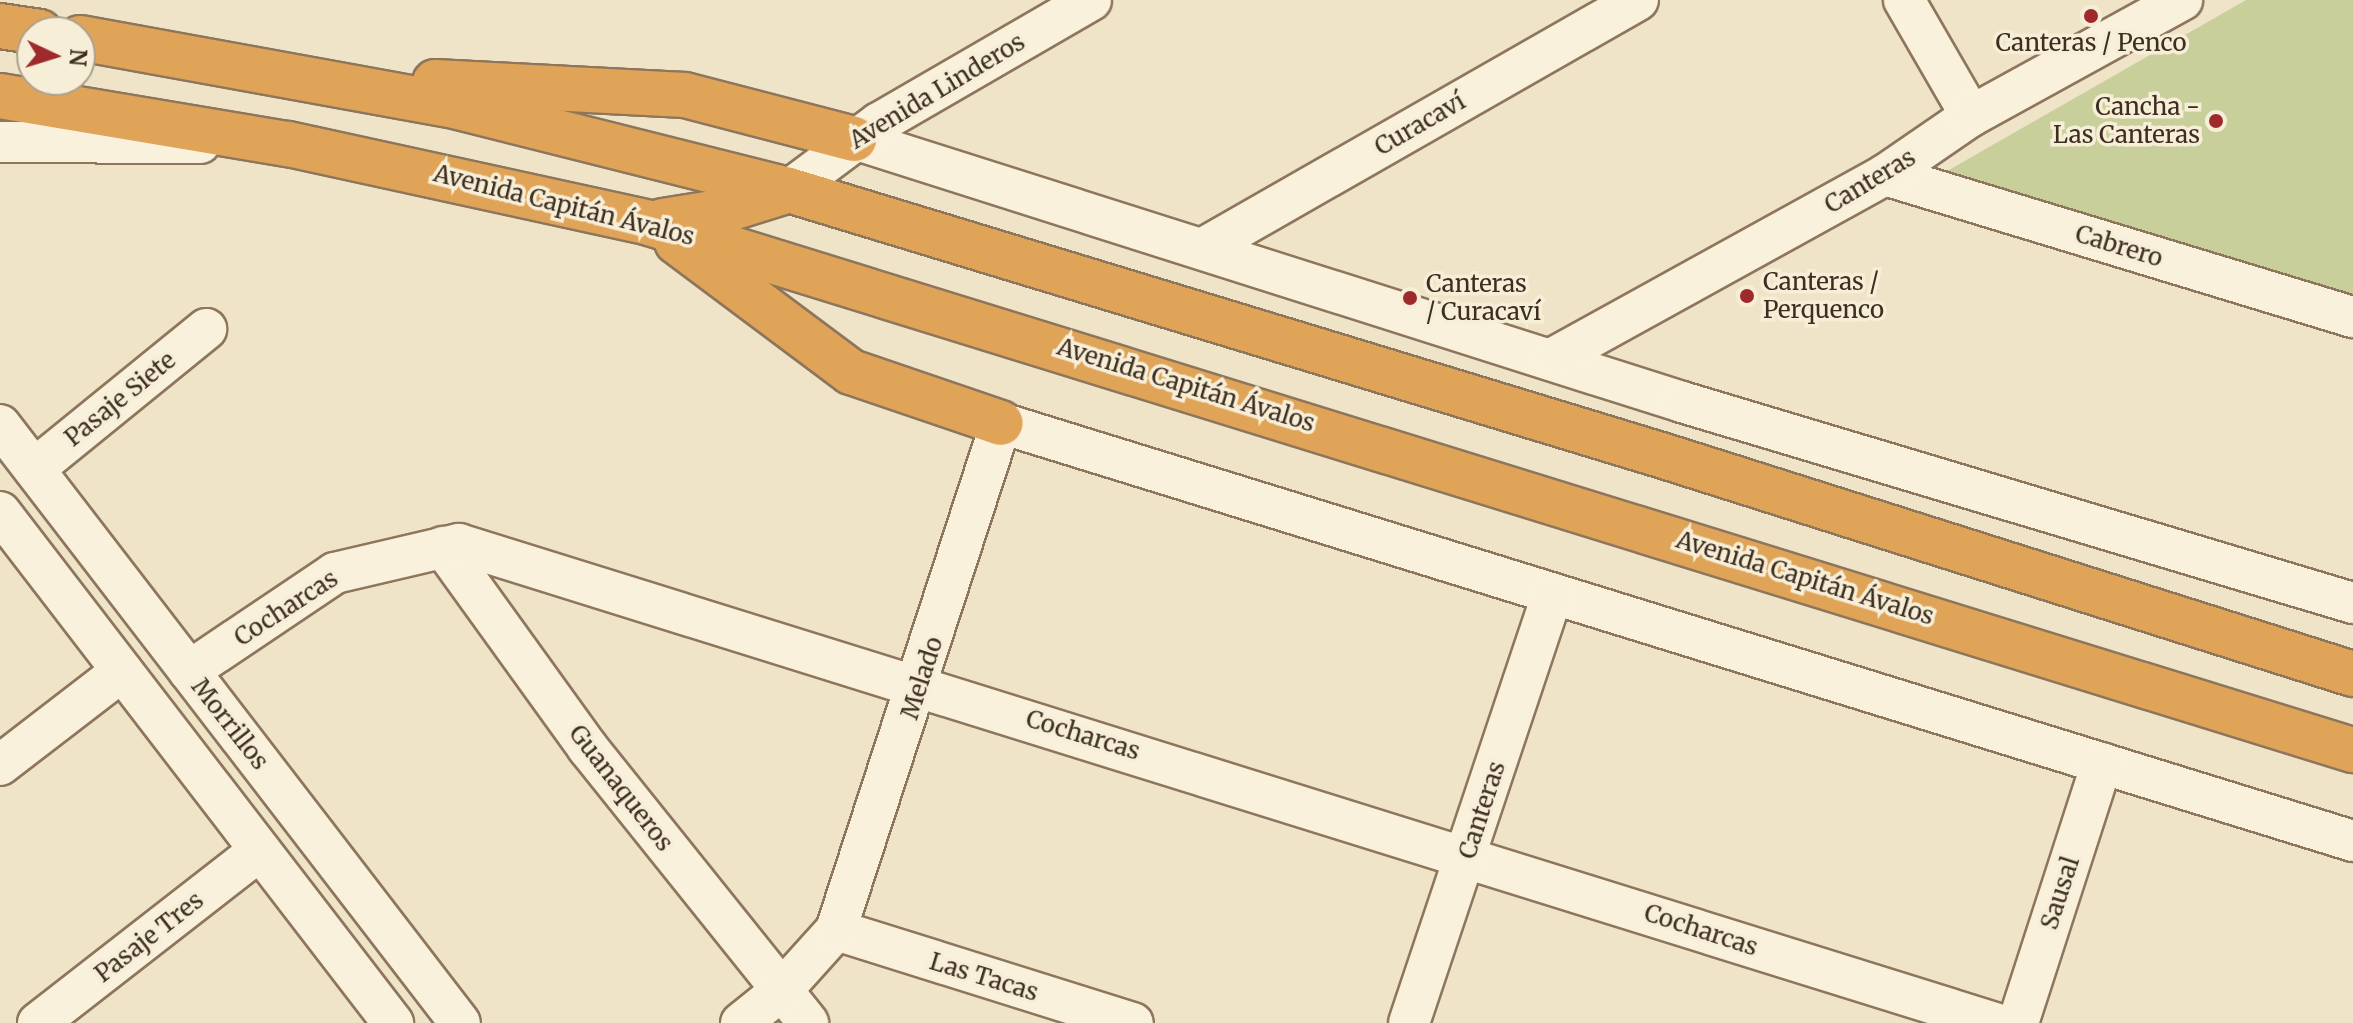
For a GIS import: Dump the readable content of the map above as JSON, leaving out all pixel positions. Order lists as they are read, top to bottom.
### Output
{
  "streets": {
    "highway": ["Avenida Capitán Ávalos"],
    "street": [
      "Avenida Linderos",
      "Curacaví",
      "Canteras",
      "Cabrero",
      "Pasaje Siete",
      "Cocharcas",
      "Melado",
      "Morrillos",
      "Guanaqueros",
      "Sausal",
      "Pasaje Tres",
      "Las Tacas"
    ]
  },
  "crossings": [
    ["Canteras", "Cabrero"],
    ["Canteras", "Cocharcas"],
    ["Pasaje Siete", "Morrillos"],
    ["Cocharcas", "Melado"],
    ["Cocharcas", "Morrillos"],
    ["Cocharcas", "Guanaqueros"],
    ["Melado", "Las Tacas"]
  ],
  "places": [
    "Canteras / Penco",
    "Cancha - Las Canteras",
    "Canteras / Perquenco",
    "Canteras / Curacaví"
  ],
  "north": "right"
}
